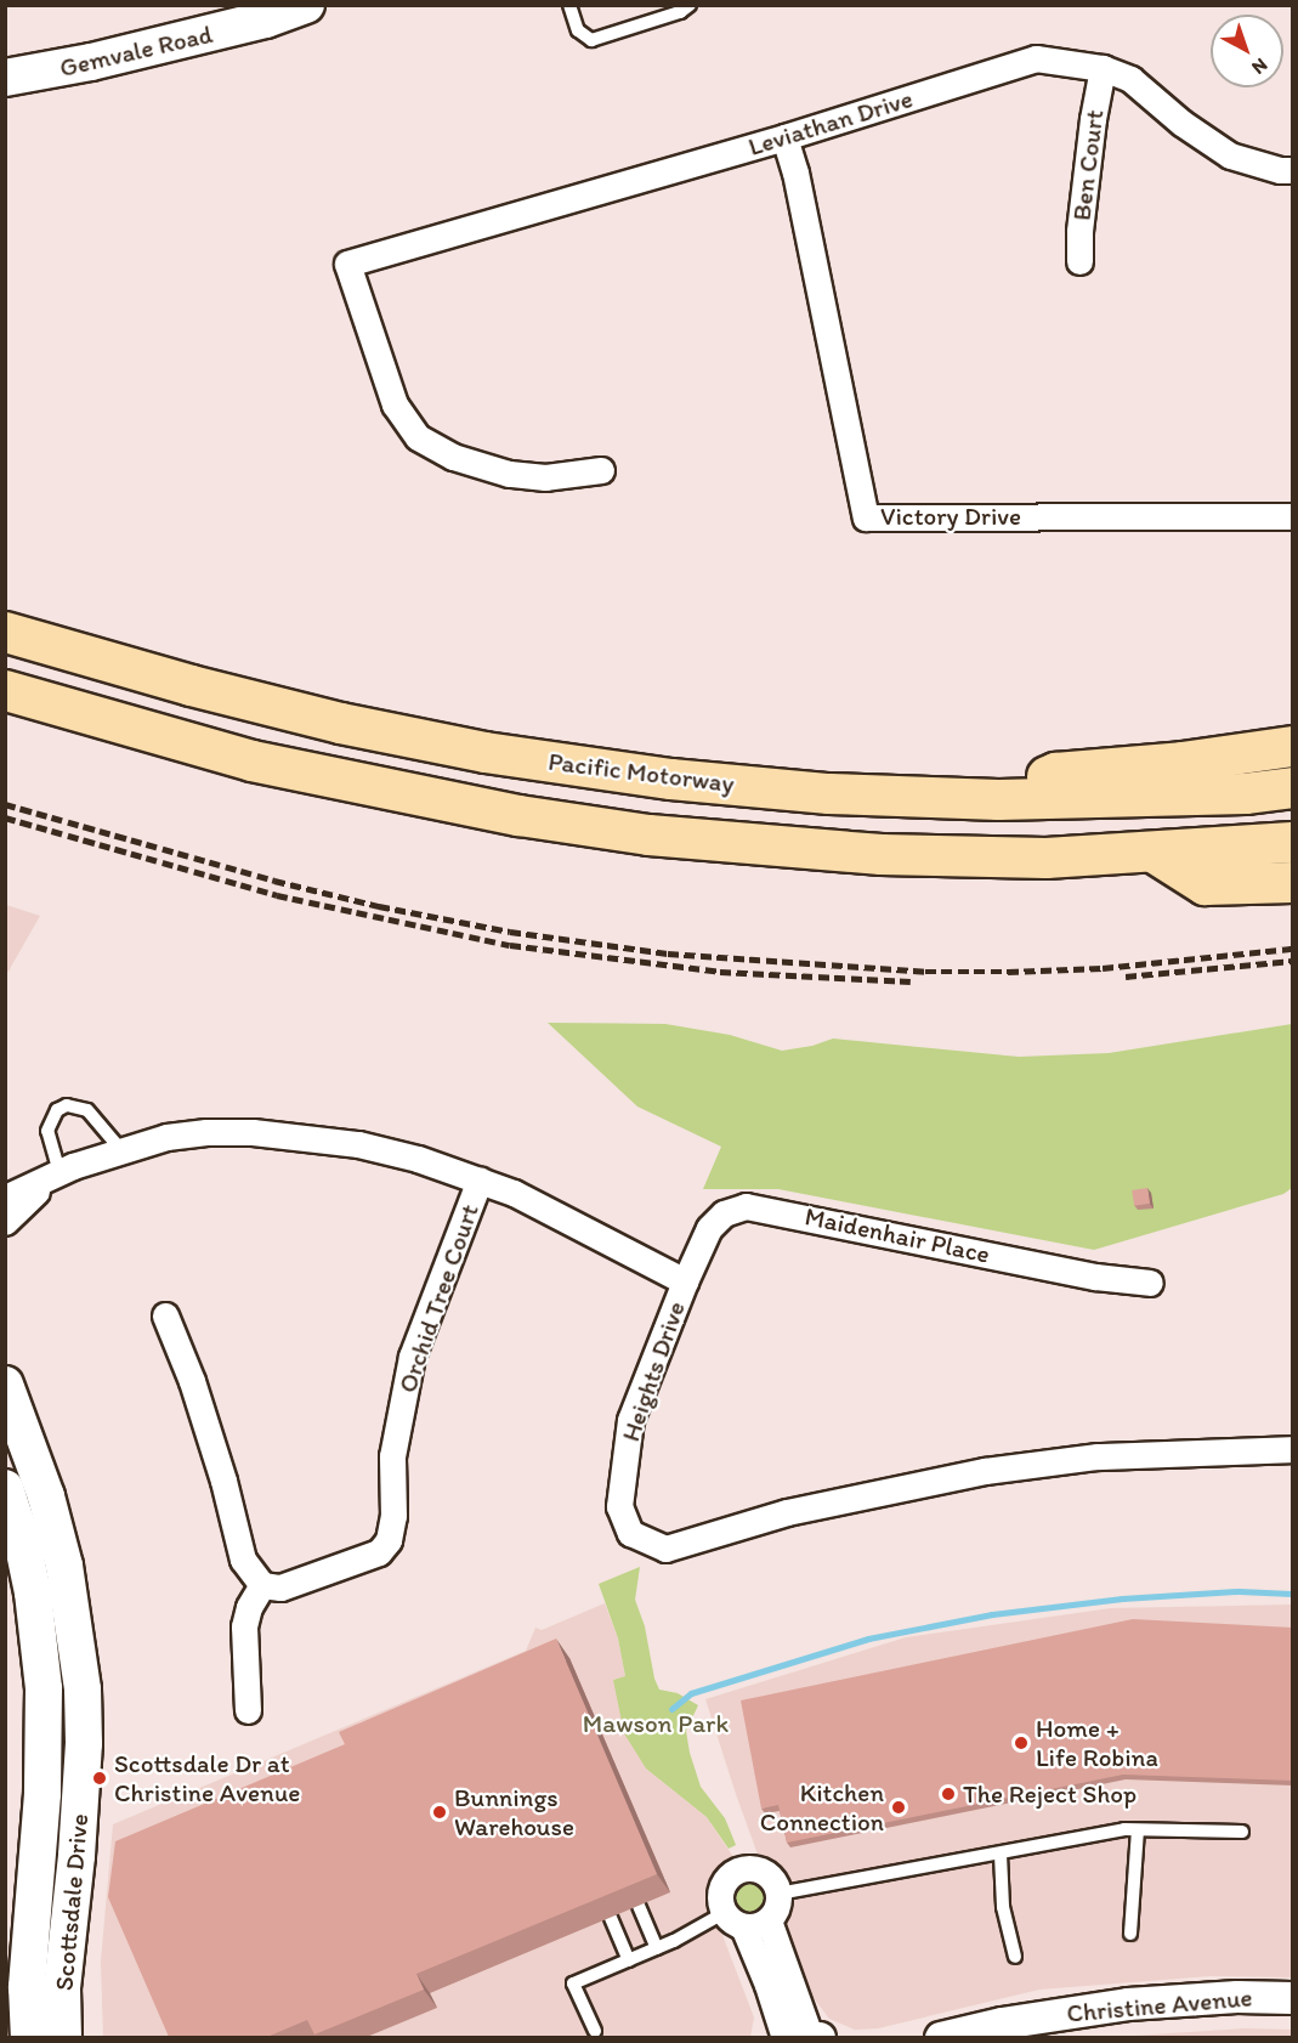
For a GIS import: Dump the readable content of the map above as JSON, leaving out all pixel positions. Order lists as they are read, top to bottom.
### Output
{
  "streets": {
    "highway": ["Pacific Motorway"],
    "main road": ["Gemvale Road", "Scottsdale Drive"],
    "street": [
      "Leviathan Drive",
      "Ben Court",
      "Victory Drive",
      "Maidenhair Place",
      "Orchid Tree Court",
      "Heights Drive",
      "Christine Avenue"
    ]
  },
  "crossings": [
    ["Leviathan Drive", "Ben Court"],
    ["Leviathan Drive", "Victory Drive"],
    ["Maidenhair Place", "Heights Drive"],
    ["Orchid Tree Court", "Heights Drive"]
  ],
  "parks": ["Mawson Park"],
  "places": [
    "Home + Life Robina",
    "Scottsdale Dr at Christine Avenue",
    "The Reject Shop",
    "Kitchen Connection",
    "Bunnings Warehouse"
  ],
  "north": "bottom right"
}
